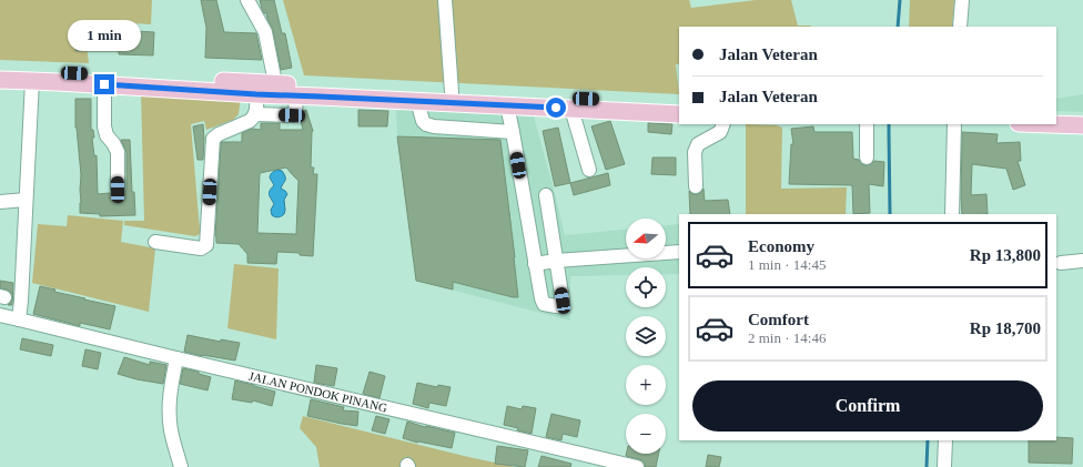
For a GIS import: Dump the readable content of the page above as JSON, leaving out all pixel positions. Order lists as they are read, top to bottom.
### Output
{
  "streets": {
    "street": ["JALAN PONDOK PINANG"]
  },
  "north": "left",
  "page": {
    "bubble": "1 min",
    "banner": ["Jalan Veteran", "Jalan Veteran"],
    "map_buttons": ["+", "−"],
    "list": [
      {
        "name": "Economy",
        "note": "1 min · 14:45",
        "value": "Rp 13,800"
      },
      {
        "name": "Comfort",
        "note": "2 min · 14:46",
        "value": "Rp 18,700"
      }
    ],
    "buttons": "Confirm"
  }
}
